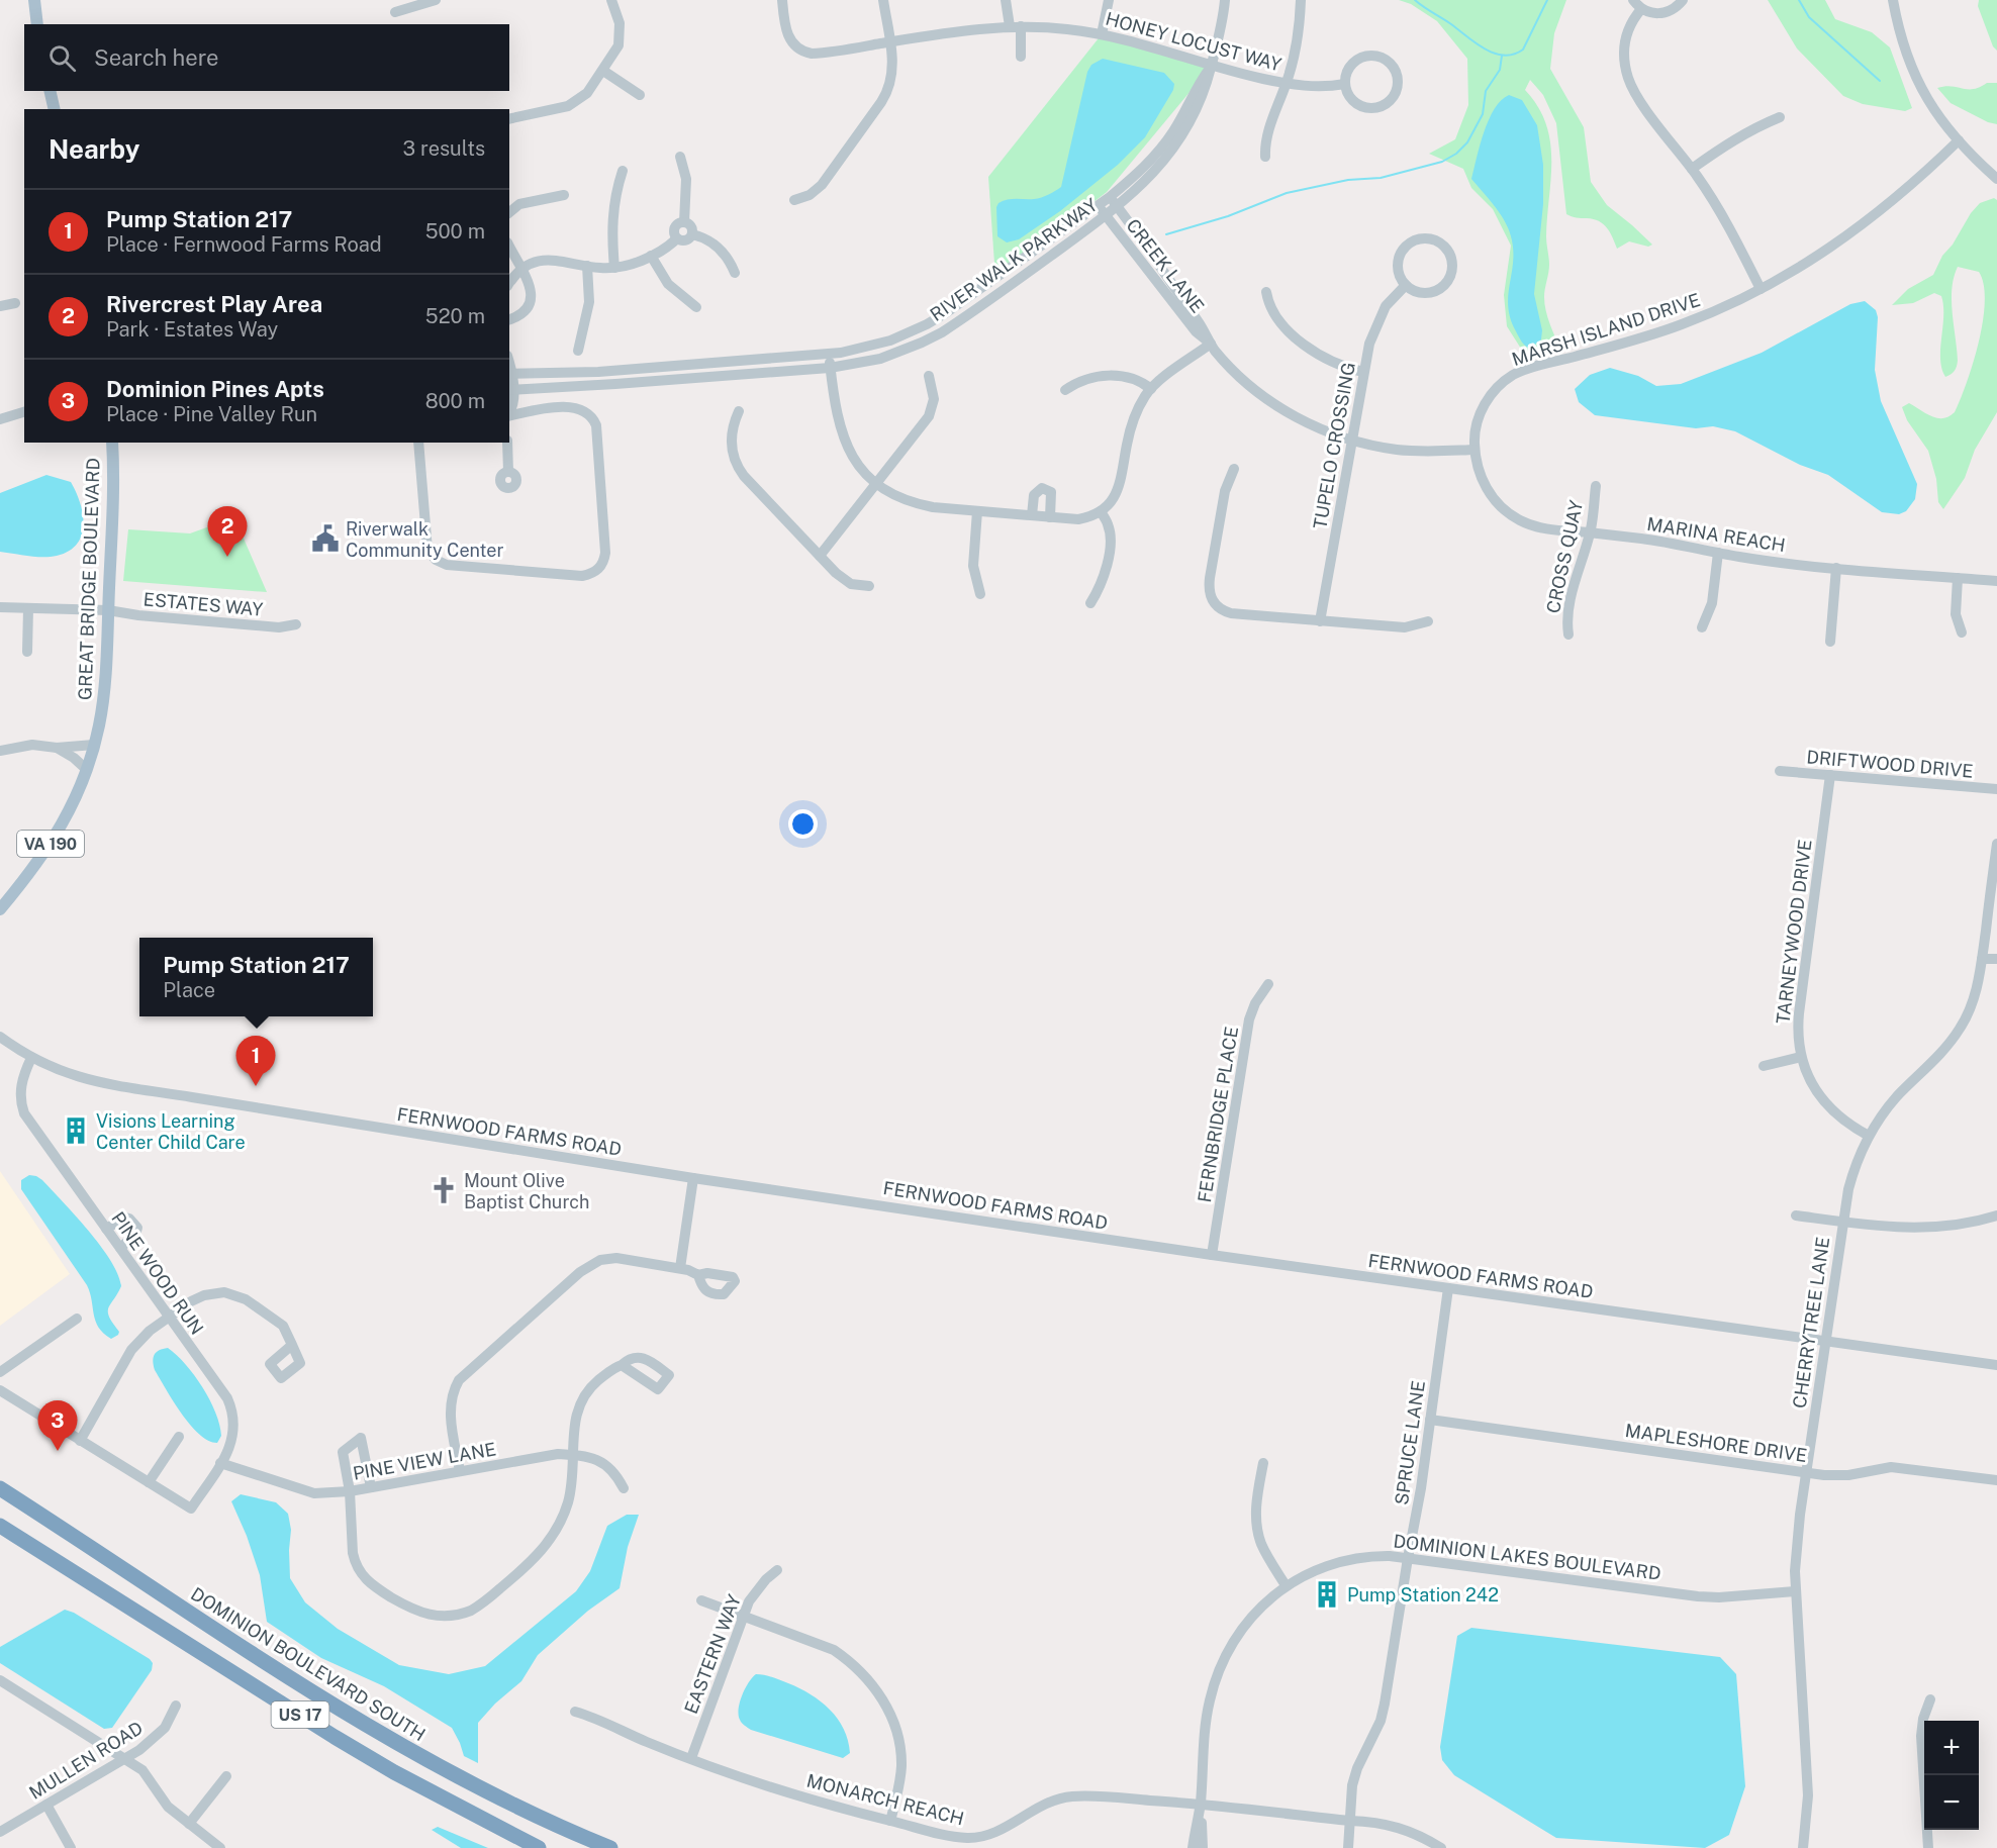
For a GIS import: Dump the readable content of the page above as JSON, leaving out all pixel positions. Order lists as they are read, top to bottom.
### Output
{
  "streets": {
    "highway": ["DOMINION BOULEVARD SOUTH", "US 17"],
    "main road": ["GREAT BRIDGE BOULEVARD", "VA 190"],
    "street": [
      "HONEY LOCUST WAY",
      "RIVER WALK PARKWAY",
      "CREEK LANE",
      "MARSH ISLAND DRIVE",
      "TUPELO CROSSING",
      "MARINA REACH",
      "CROSS QUAY",
      "ESTATES WAY",
      "DRIFTWOOD DRIVE",
      "TARNEYWOOD DRIVE",
      "FERNBRIDGE PLACE",
      "FERNWOOD FARMS ROAD",
      "PINE WOOD RUN",
      "CHERRYTREE LANE",
      "SPRUCE LANE",
      "MAPLESHORE DRIVE",
      "PINE VIEW LANE",
      "DOMINION LAKES BOULEVARD",
      "EASTERN WAY",
      "MULLEN ROAD",
      "MONARCH REACH"
    ]
  },
  "crossings": [
    ["HONEY LOCUST WAY", "RIVER WALK PARKWAY"],
    ["RIVER WALK PARKWAY", "CREEK LANE"],
    ["CREEK LANE", "MARSH ISLAND DRIVE"],
    ["CREEK LANE", "TUPELO CROSSING"],
    ["CREEK LANE", "MARINA REACH"],
    ["MARSH ISLAND DRIVE", "MARINA REACH"],
    ["MARINA REACH", "CROSS QUAY"],
    ["GREAT BRIDGE BOULEVARD", "ESTATES WAY"],
    ["DRIFTWOOD DRIVE", "TARNEYWOOD DRIVE"],
    ["TARNEYWOOD DRIVE", "CHERRYTREE LANE"],
    ["FERNBRIDGE PLACE", "FERNWOOD FARMS ROAD"],
    ["FERNWOOD FARMS ROAD", "PINE WOOD RUN"],
    ["FERNWOOD FARMS ROAD", "CHERRYTREE LANE"],
    ["FERNWOOD FARMS ROAD", "SPRUCE LANE"],
    ["PINE WOOD RUN", "PINE VIEW LANE"],
    ["CHERRYTREE LANE", "MAPLESHORE DRIVE"],
    ["CHERRYTREE LANE", "DOMINION LAKES BOULEVARD"],
    ["SPRUCE LANE", "MAPLESHORE DRIVE"],
    ["SPRUCE LANE", "DOMINION LAKES BOULEVARD"],
    ["SPRUCE LANE", "MONARCH REACH"],
    ["DOMINION LAKES BOULEVARD", "MONARCH REACH"],
    ["EASTERN WAY", "MONARCH REACH"]
  ],
  "places": {
    "public building": ["Riverwalk Community Center"],
    "building": ["Visions Learning Center Child Care", "Pump Station 242"],
    "church": ["Mount Olive Baptist Church"]
  },
  "page": {
    "search": "Search here",
    "heading": ["Nearby", "3 results"],
    "list": [
      {
        "mark": "1",
        "name": "Pump Station 217",
        "note": "Place · Fernwood Farms Road",
        "value": "500 m"
      },
      {
        "mark": "2",
        "name": "Rivercrest Play Area",
        "note": "Park · Estates Way",
        "value": "520 m"
      },
      {
        "mark": "3",
        "name": "Dominion Pines Apts",
        "note": "Place · Pine Valley Run",
        "value": "800 m"
      }
    ],
    "pins": ["2", "1", "3"],
    "popup": ["Pump Station 217", "Place"],
    "map_buttons": ["+", "−"]
  }
}
